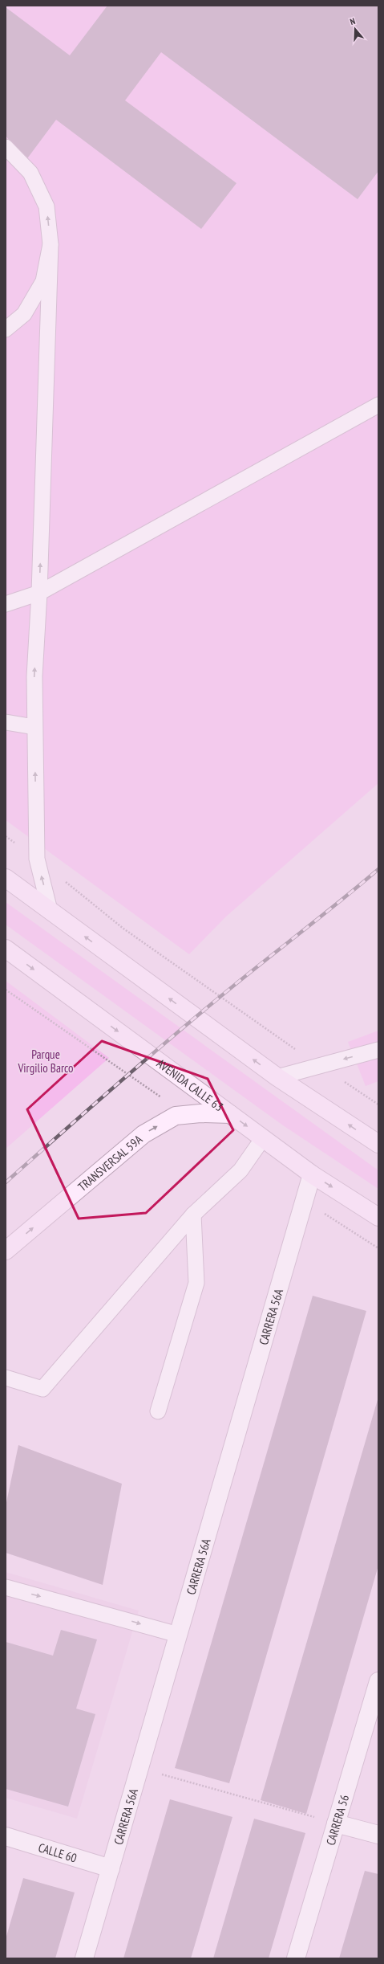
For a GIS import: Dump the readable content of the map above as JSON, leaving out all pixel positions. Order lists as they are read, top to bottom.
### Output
{
  "streets": {
    "main road": ["AVENIDA CALLE 63", "TRANSVERSAL 59A"],
    "street": ["CARRERA 56A", "CARRERA 56", "CALLE 60"]
  },
  "crossings": [
    ["AVENIDA CALLE 63", "TRANSVERSAL 59A"],
    ["AVENIDA CALLE 63", "CARRERA 56A"],
    ["CARRERA 56A", "CALLE 60"]
  ],
  "one_way": ["TRANSVERSAL 59A"],
  "parks": ["Parque Virgilio Barco"],
  "north": "top"
}
